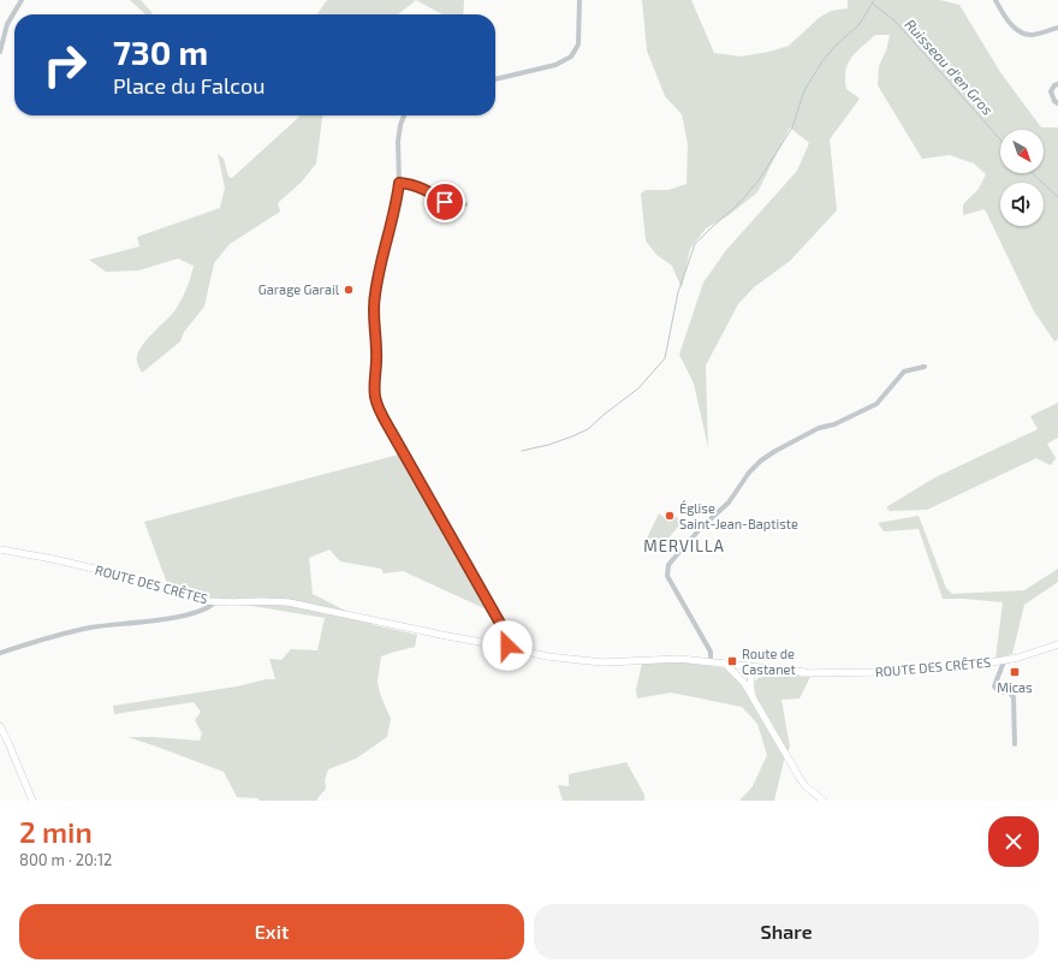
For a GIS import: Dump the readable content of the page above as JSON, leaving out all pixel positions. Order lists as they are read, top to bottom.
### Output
{
  "streets": {
    "street": ["ROUTE DES CRÊTES"]
  },
  "districts": ["MERVILLA"],
  "water": ["Ruisseau d'en Gros"],
  "places": {
    "other": ["Garage Garail", "Église Saint-Jean-Baptiste"],
    "transit": ["Route de Castanet", "Micas"]
  },
  "north": "bottom right",
  "page": {
    "turn": ["730 m", "Place du Falcou"],
    "heading": ["2 min", "800 m · 20:12"],
    "buttons": ["Exit", "Share"]
  }
}
